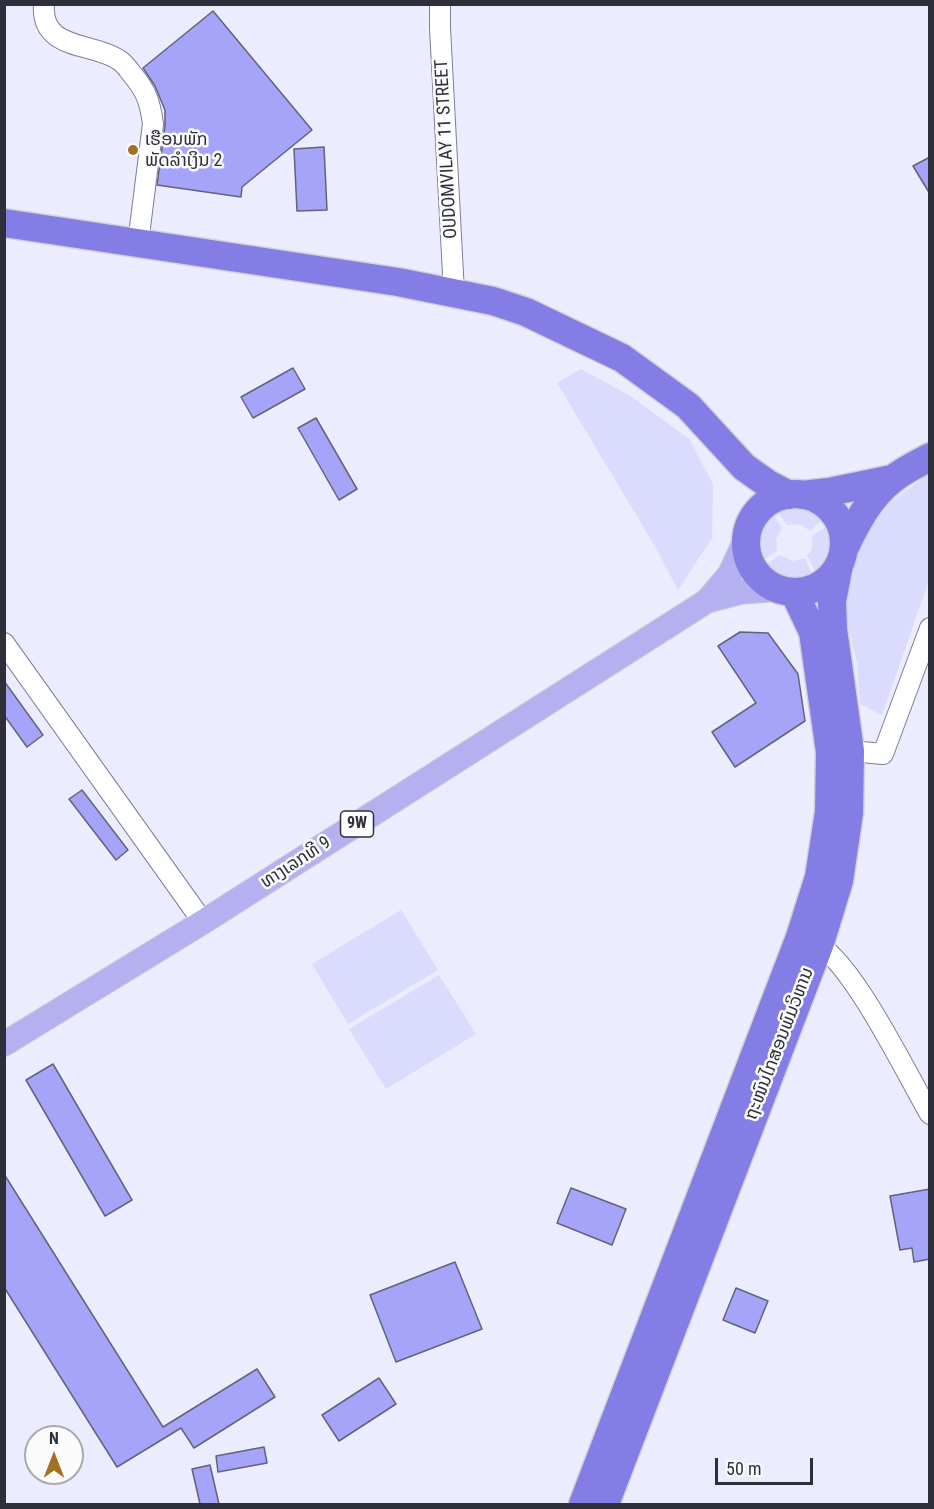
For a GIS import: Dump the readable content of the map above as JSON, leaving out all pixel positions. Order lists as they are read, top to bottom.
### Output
{
  "streets": {
    "highway": ["ຖະໜົນໄກສອນພົມວິຫານ"],
    "main road": ["9W", "ທາງເລກທີ 9"],
    "street": ["OUDOMVILAY 11 STREET"]
  },
  "crossings": [
    ["ທາງເລກທີ 9", "ຖະໜົນໄກສອນພົມວິຫານ"]
  ],
  "places": ["ເຮືອນພັກ ພັດລຳເງິນ 2"],
  "scale_bar": "50 m",
  "north": "top"
}
